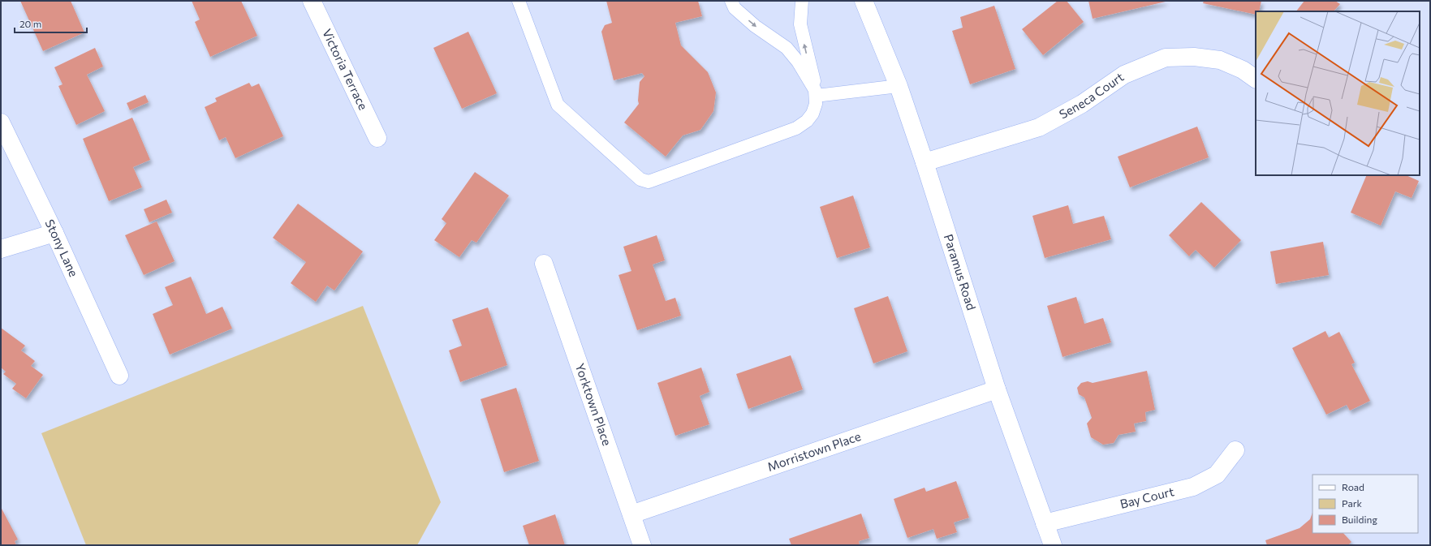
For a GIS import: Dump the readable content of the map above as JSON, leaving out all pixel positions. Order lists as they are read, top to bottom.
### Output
{
  "streets": {
    "street": [
      "Victoria Terrace",
      "Seneca Court",
      "Stony Lane",
      "Paramus Road",
      "Yorktown Place",
      "Morristown Place",
      "Bay Court"
    ]
  },
  "crossings": [
    ["Seneca Court", "Paramus Road"],
    ["Paramus Road", "Morristown Place"],
    ["Paramus Road", "Bay Court"],
    ["Yorktown Place", "Morristown Place"]
  ],
  "legend": ["Road", "Park", "Building"],
  "scale_bar": "20 m"
}
